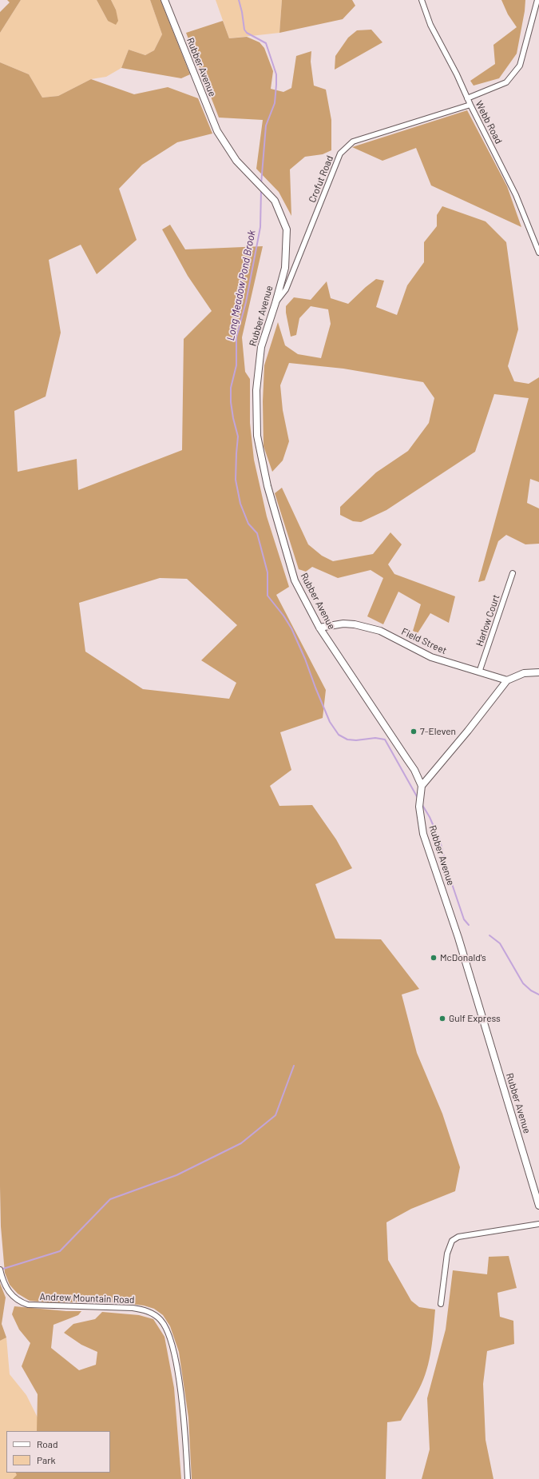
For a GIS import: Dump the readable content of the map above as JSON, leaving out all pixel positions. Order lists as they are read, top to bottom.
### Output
{
  "streets": {
    "street": [
      "Rubber Avenue",
      "Webb Road",
      "Crofut Road",
      "Harlow Court",
      "Field Street",
      "Andrew Mountain Road"
    ]
  },
  "crossings": [
    ["Rubber Avenue", "Crofut Road"],
    ["Rubber Avenue", "Field Street"],
    ["Webb Road", "Crofut Road"],
    ["Harlow Court", "Field Street"]
  ],
  "water": ["Long Meadow Pond Brook"],
  "places": ["7-Eleven", "McDonald's", "Gulf Express"],
  "legend": ["Road", "Park"]
}
